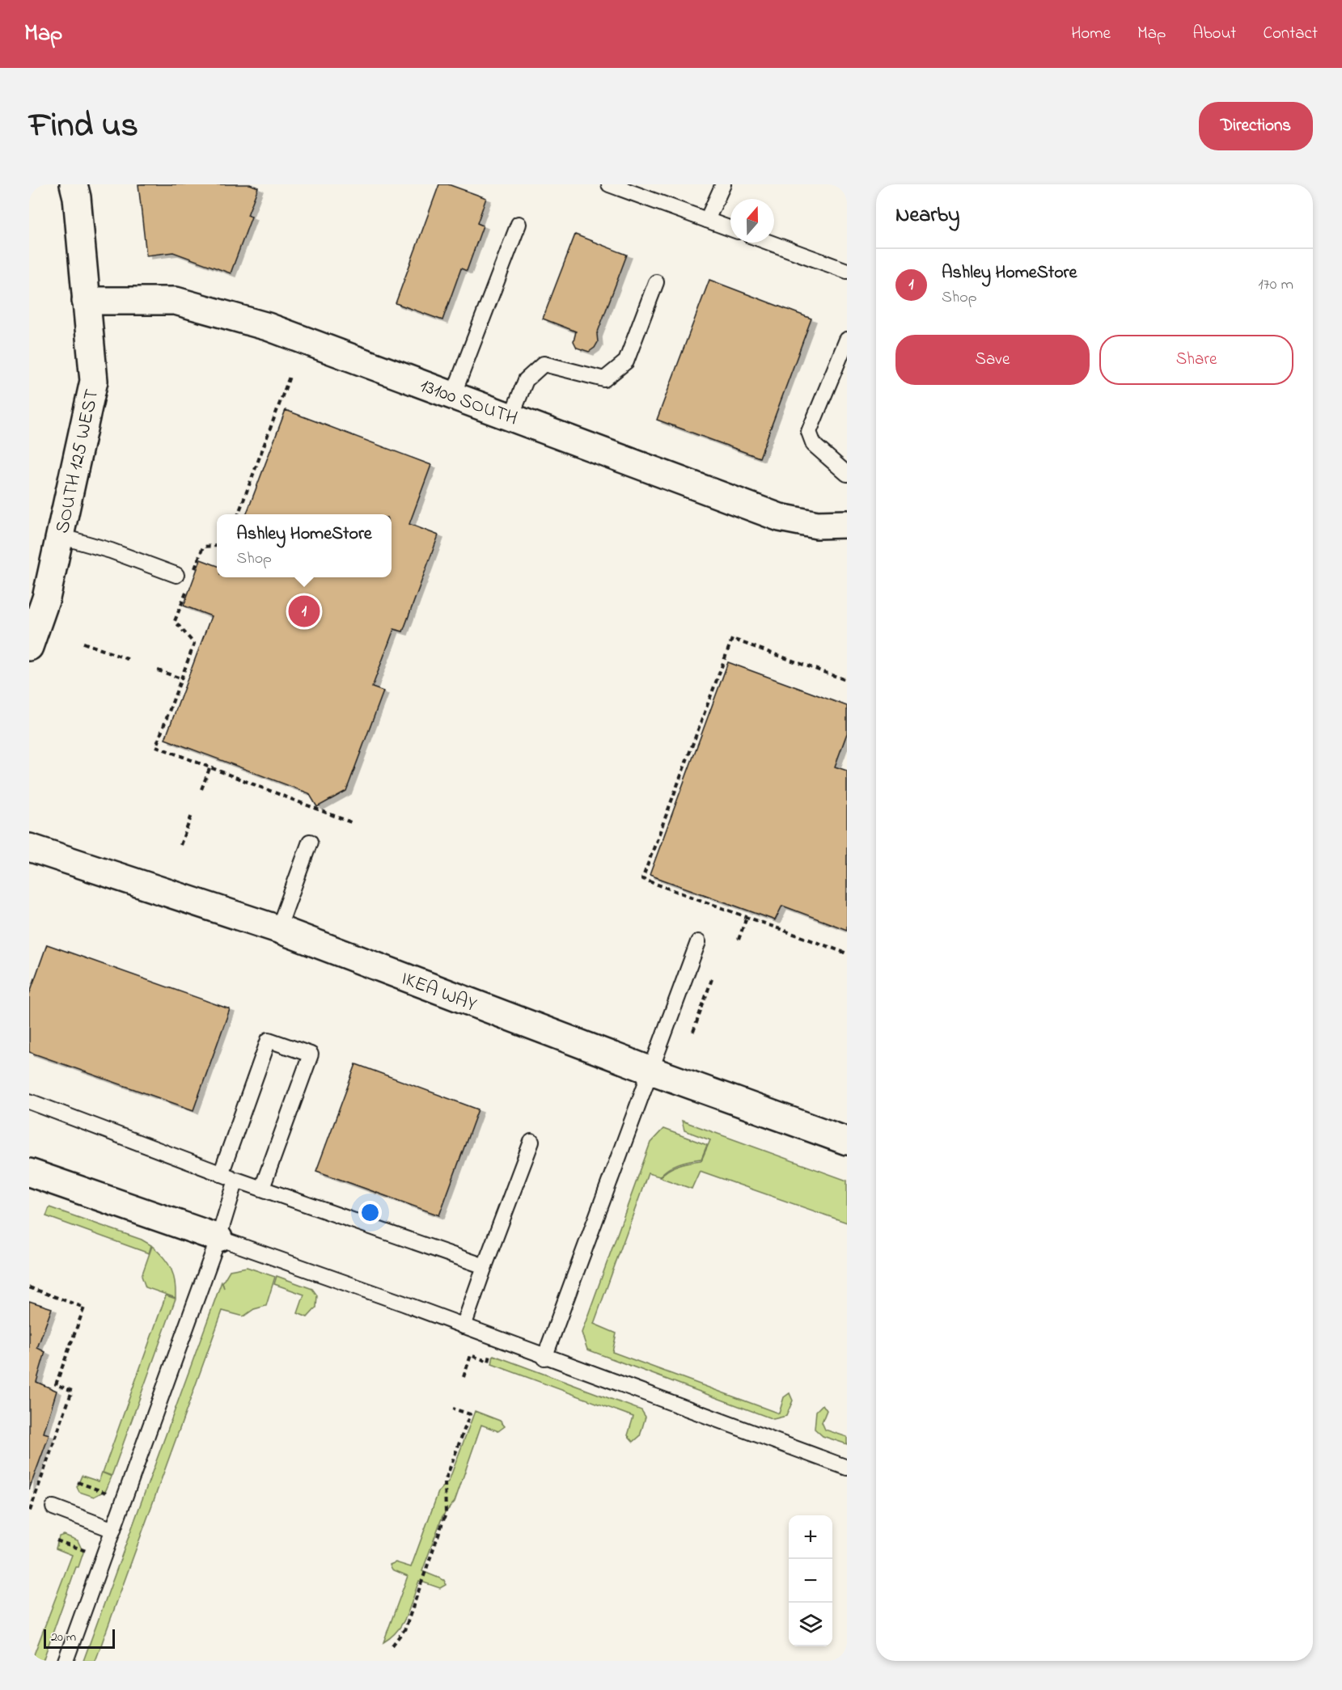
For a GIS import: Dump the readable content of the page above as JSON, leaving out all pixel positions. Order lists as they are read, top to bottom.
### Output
{
  "streets": {
    "street": ["13100 SOUTH", "SOUTH 125 WEST", "IKEA WAY"]
  },
  "crossings": [
    ["13100 SOUTH", "SOUTH 125 WEST"]
  ],
  "scale_bar": "20 m",
  "north": "top",
  "page": {
    "header": "Map",
    "nav": [
      "Home",
      "Map",
      "About",
      "Contact"
    ],
    "title": "Find us",
    "buttons": [
      "Directions",
      ["Save", "Share"]
    ],
    "heading": "Nearby",
    "list": [
      {
        "mark": "1",
        "name": "Ashley HomeStore",
        "note": "Shop",
        "value": "170 m"
      }
    ],
    "popup": ["Ashley HomeStore", "Shop"],
    "pins": "1",
    "map_buttons": ["+", "−"],
    "scale": "20 m"
  }
}
